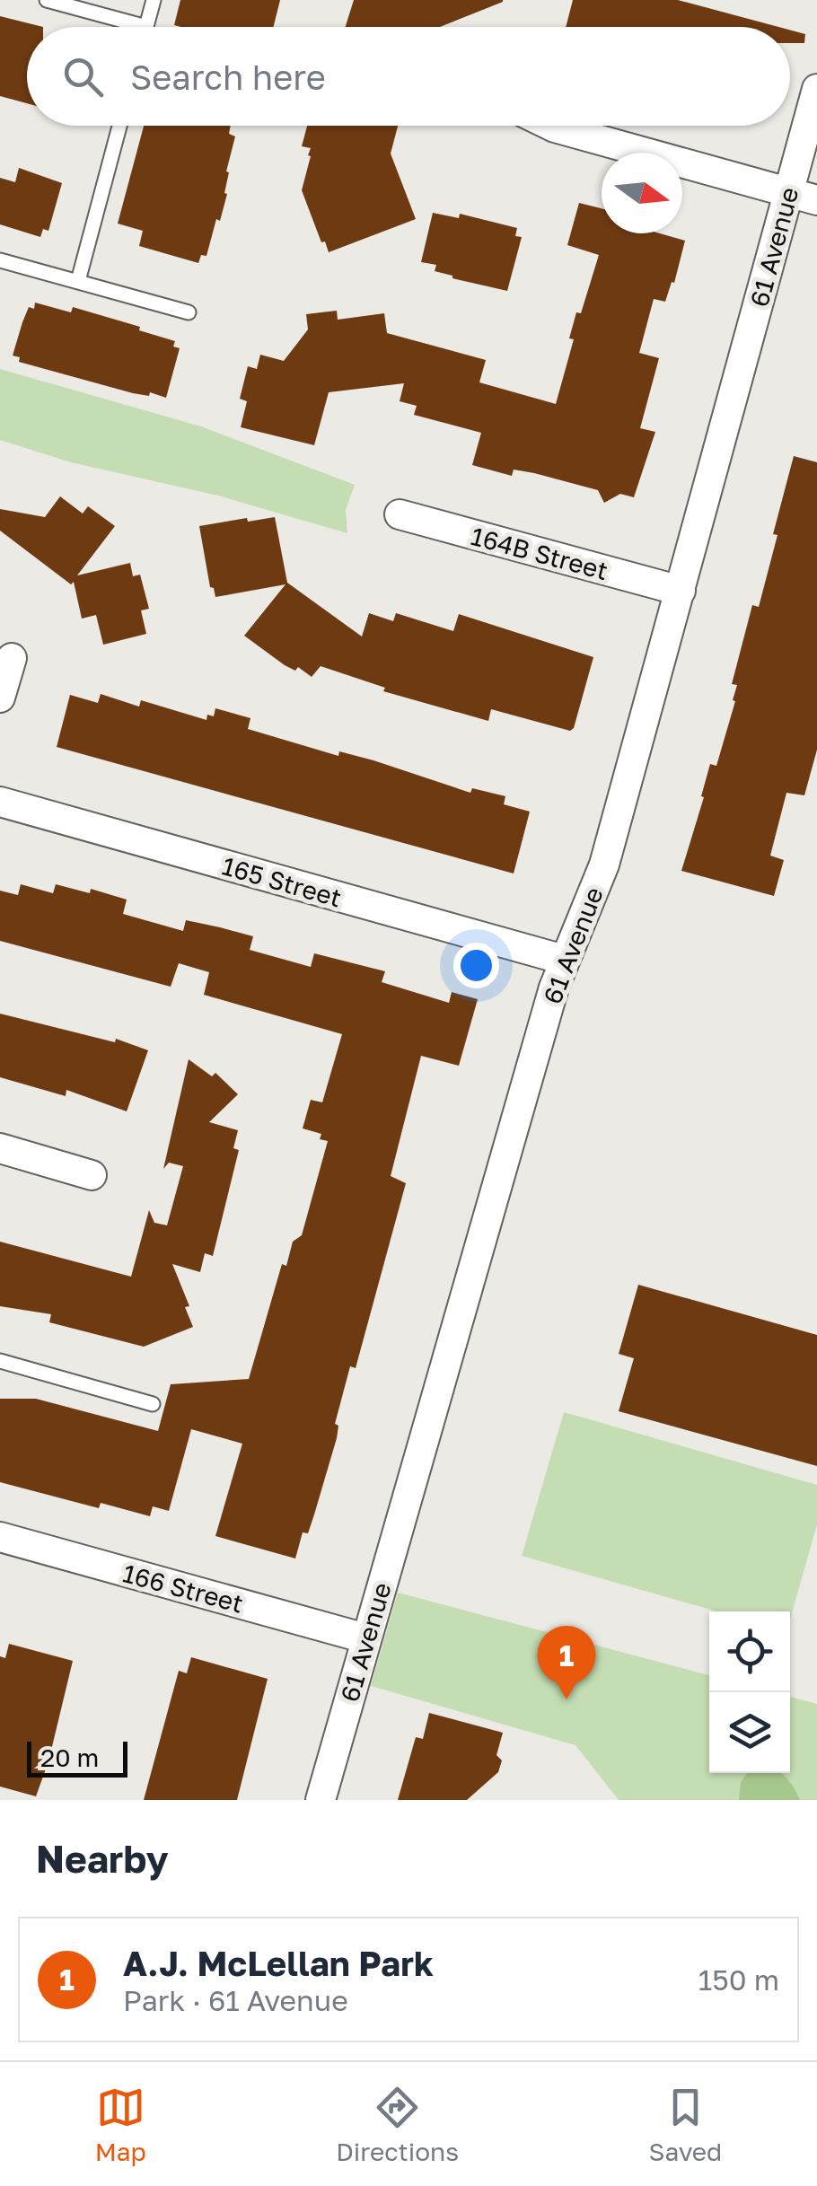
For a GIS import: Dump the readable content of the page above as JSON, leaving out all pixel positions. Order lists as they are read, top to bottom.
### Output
{
  "streets": {
    "street": [
      "61 Avenue",
      "164B Street",
      "165 Street",
      "166 Street"
    ]
  },
  "crossings": [
    ["61 Avenue", "164B Street"],
    ["61 Avenue", "165 Street"],
    ["61 Avenue", "166 Street"]
  ],
  "scale_bar": "20 m",
  "north": "right",
  "page": {
    "search": "Search here",
    "pins": "1",
    "scale": "20 m",
    "heading": "Nearby",
    "list": [
      {
        "mark": "1",
        "name": "A.J. McLellan Park",
        "note": "Park · 61 Avenue",
        "value": "150 m"
      }
    ],
    "nav": ["Map", "Directions", "Saved"]
  }
}
